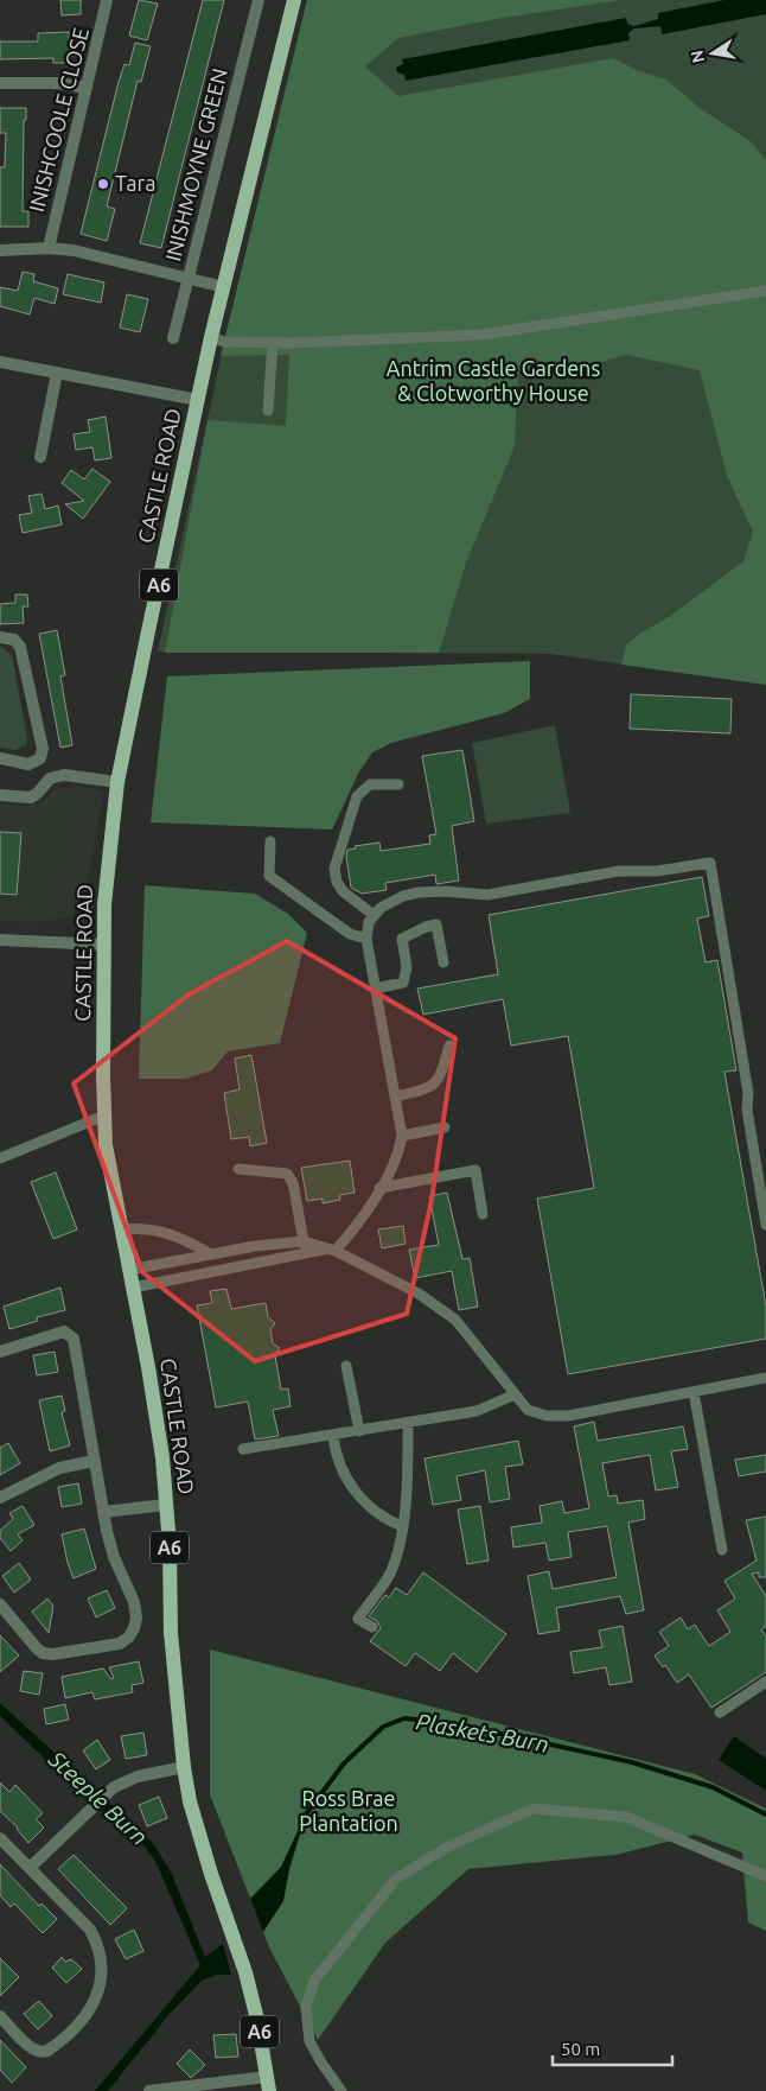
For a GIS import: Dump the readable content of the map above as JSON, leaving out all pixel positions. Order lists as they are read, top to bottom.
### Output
{
  "streets": {
    "main road": ["CASTLE ROAD", "A6"],
    "street": ["INISHCOOLE CLOSE", "INISHMOYNE GREEN"]
  },
  "water": ["Plaskets Burn", "Steeple Burn"],
  "parks": ["Antrim Castle Gardens & Clotworthy House", "Ross Brae Plantation"],
  "places": ["Tara"],
  "scale_bar": "50 m",
  "north": "left"
}
